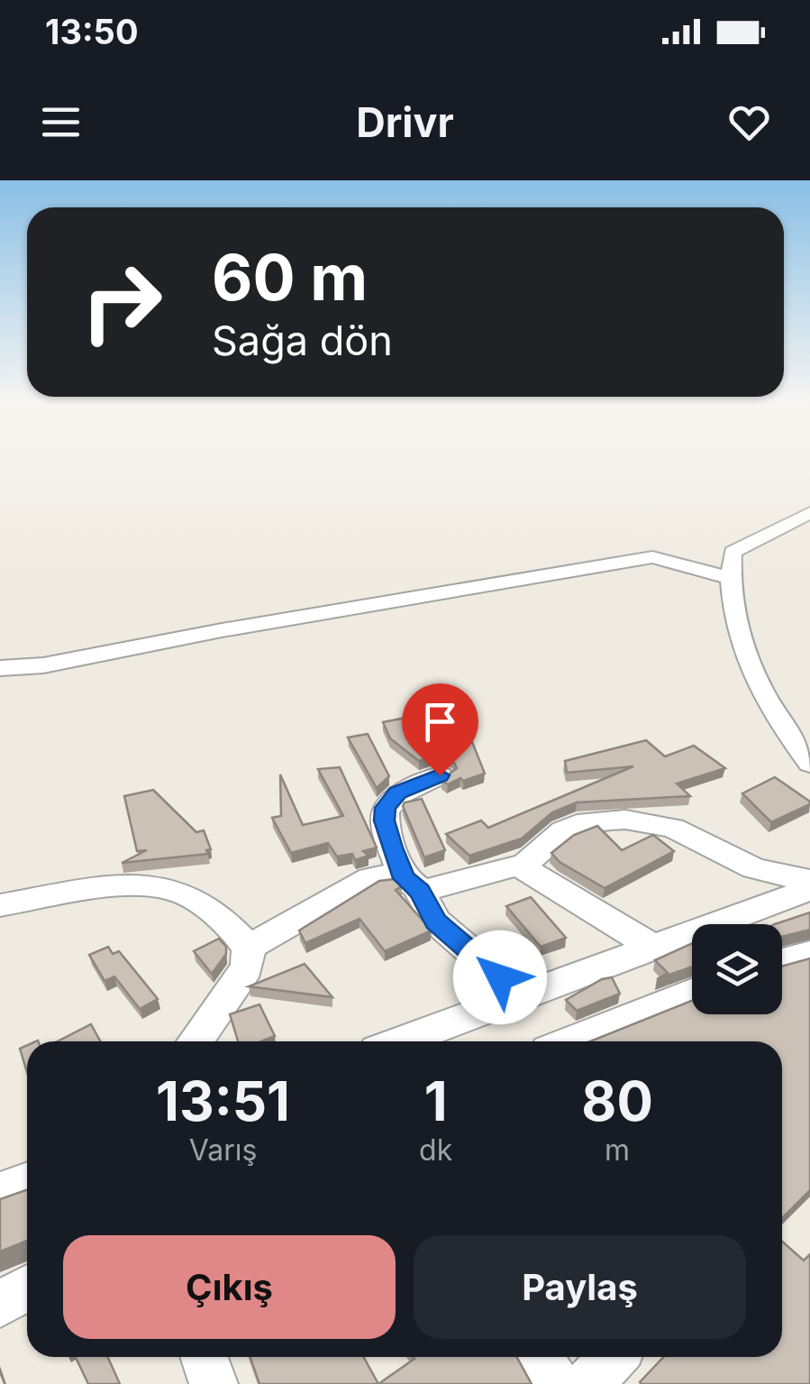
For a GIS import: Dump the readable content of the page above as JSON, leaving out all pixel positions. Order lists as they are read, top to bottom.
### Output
{
  "page": {
    "status": "13:50",
    "header": "Drivr",
    "turn": ["60 m", "Sağa dön"],
    "eta": [
      "13:51",
      "Varış",
      "1",
      "dk",
      "80",
      "m"
    ],
    "buttons": ["Çıkış", "Paylaş"]
  }
}
